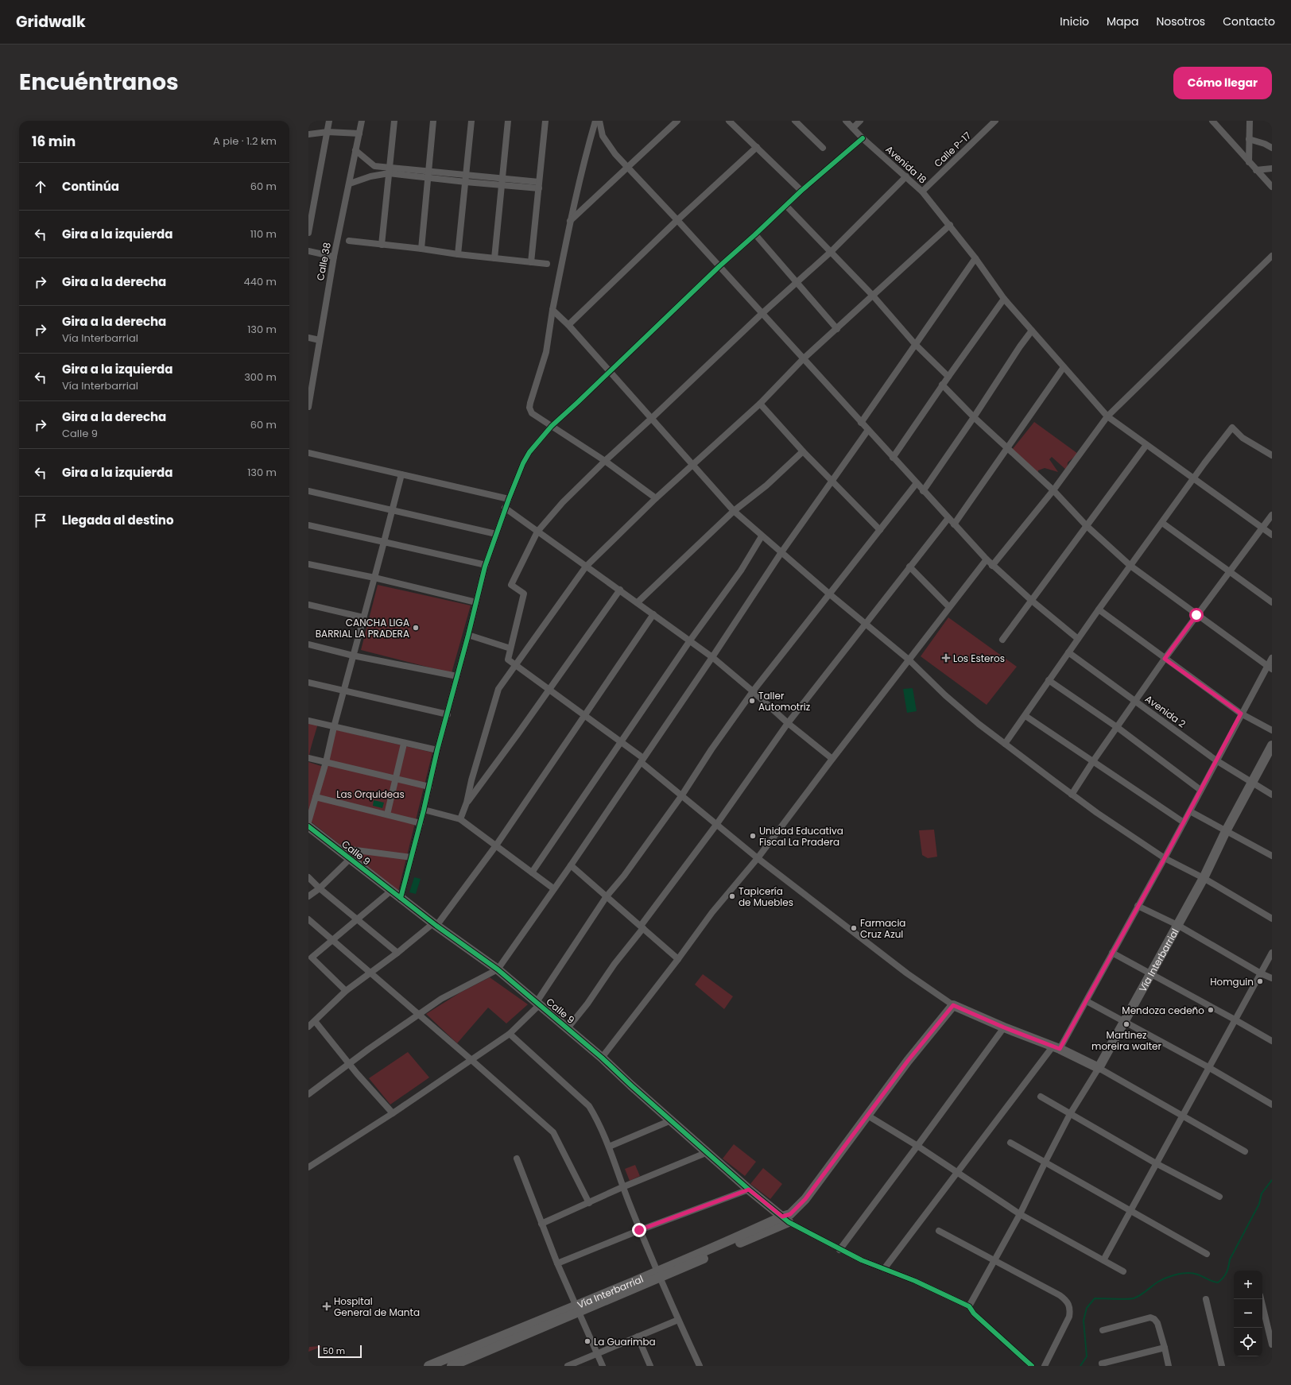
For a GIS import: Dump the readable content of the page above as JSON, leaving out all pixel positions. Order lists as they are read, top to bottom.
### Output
{
  "streets": {
    "main road": ["Calle 9", "Vía Interbarrial"],
    "street": [
      "Calle P-17",
      "Avenida 18",
      "Calle 38",
      "Avenida 2"
    ]
  },
  "crossings": [
    ["Calle P-17", "Avenida 18"],
    ["Avenida 2", "Vía Interbarrial"],
    ["Calle 9", "Vía Interbarrial"]
  ],
  "parks": ["Las Orquideas"],
  "places": {
    "other": [
      "CANCHA LIGA BARRIAL LA PRADERA",
      "Taller Automotriz",
      "Unidad Educativa Fiscal La Pradera",
      "Tapicería de Muebles",
      "Farmacia Cruz Azul",
      "Homguin",
      "Mendoza cedeño",
      "Martinez moreira walter",
      "La Guarimba"
    ],
    "health": ["Los Esteros", "Hospital General de Manta"]
  },
  "scale_bar": "50 m",
  "page": {
    "header": "Gridwalk",
    "nav": [
      "Inicio",
      "Mapa",
      "Nosotros",
      "Contacto"
    ],
    "title": "Encuéntranos",
    "buttons": "Cómo llegar",
    "heading": ["16 min", "A pie · 1.2 km"],
    "list": [
      ["Continúa", "60 m"],
      ["Gira a la izquierda", "110 m"],
      ["Gira a la derecha", "440 m"],
      ["Gira a la derecha", "Vía Interbarrial", "130 m"],
      ["Gira a la izquierda", "Vía Interbarrial", "300 m"],
      ["Gira a la derecha", "Calle 9", "60 m"],
      ["Gira a la izquierda", "130 m"],
      "Llegada al destino"
    ],
    "map_buttons": ["+", "−"],
    "scale": "50 m"
  }
}
